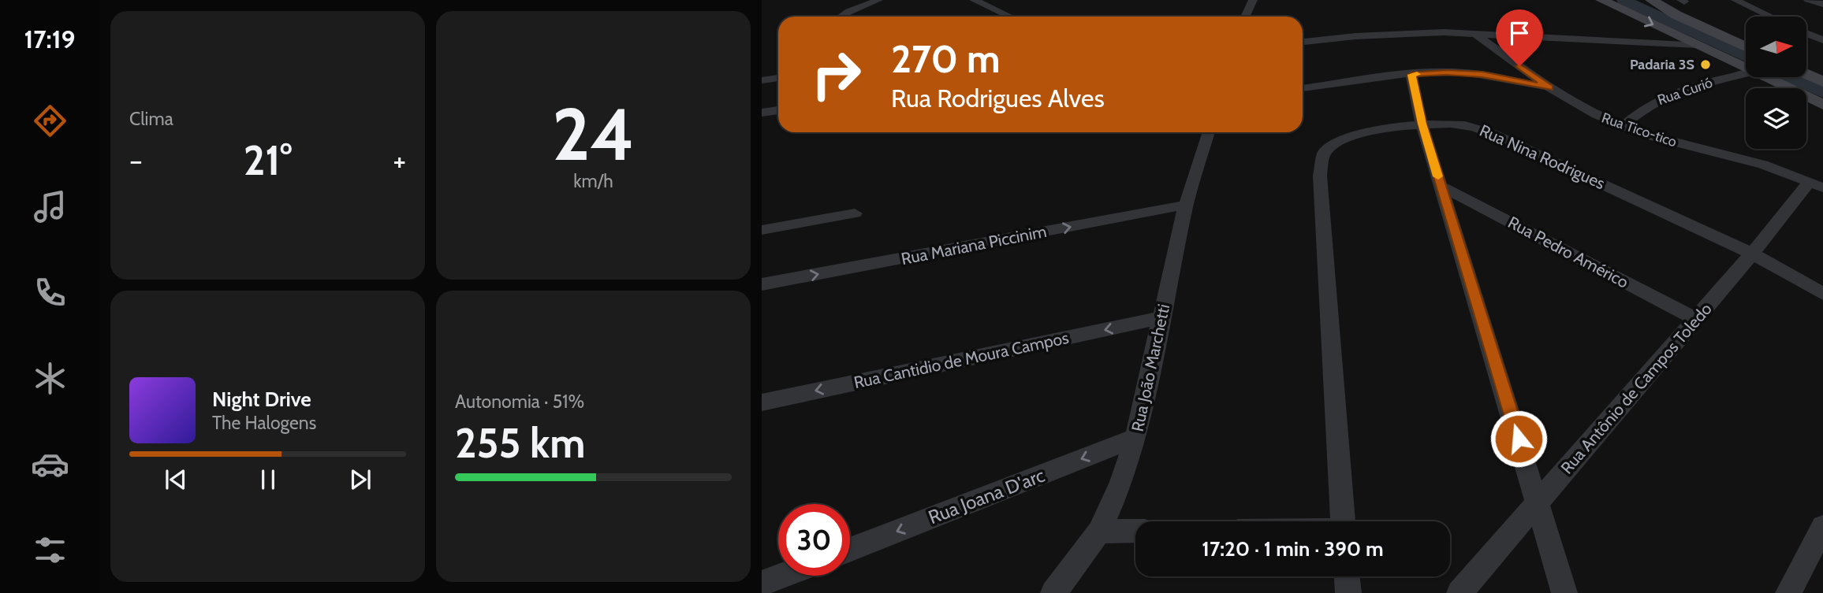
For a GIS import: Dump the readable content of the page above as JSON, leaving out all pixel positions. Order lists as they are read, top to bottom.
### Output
{
  "streets": {
    "street": [
      "Rua Curió",
      "Rua Tico-tico",
      "Rua Nina Rodrigues",
      "Rua Mariana Piccinim",
      "Rua Pedro Américo",
      "Rua Cantidio de Moura Campos",
      "Rua João Marchetti",
      "Rua Antônio de Campos Toledo",
      "Rua Joana D'arc"
    ]
  },
  "crossings": [
    ["Rua Curió", "Rua Tico-tico"],
    ["Rua Tico-tico", "Rua Antônio de Campos Toledo"],
    ["Rua Nina Rodrigues", "Rua Antônio de Campos Toledo"],
    ["Rua Mariana Piccinim", "Rua João Marchetti"],
    ["Rua Pedro Américo", "Rua Antônio de Campos Toledo"],
    ["Rua Cantidio de Moura Campos", "Rua João Marchetti"],
    ["Rua João Marchetti", "Rua Joana D'arc"]
  ],
  "one_way": ["Rua Mariana Piccinim", "Rua Cantidio de Moura Campos", "Rua Joana D'arc"],
  "places": ["Padaria 3S"],
  "north": "right",
  "page": {
    "tabs": "17:19",
    "tile": [
      "Clima",
      ["24", "km/h"],
      ["Autonomia · 51%", "255 km"]
    ],
    "turn": ["270 m", "Rua Rodrigues Alves"],
    "heat": ["−", "21°", "+"],
    "song": ["Night Drive", "The Halogens"],
    "limit": "30",
    "trip": "17:20 · 1 min · 390 m"
  }
}
